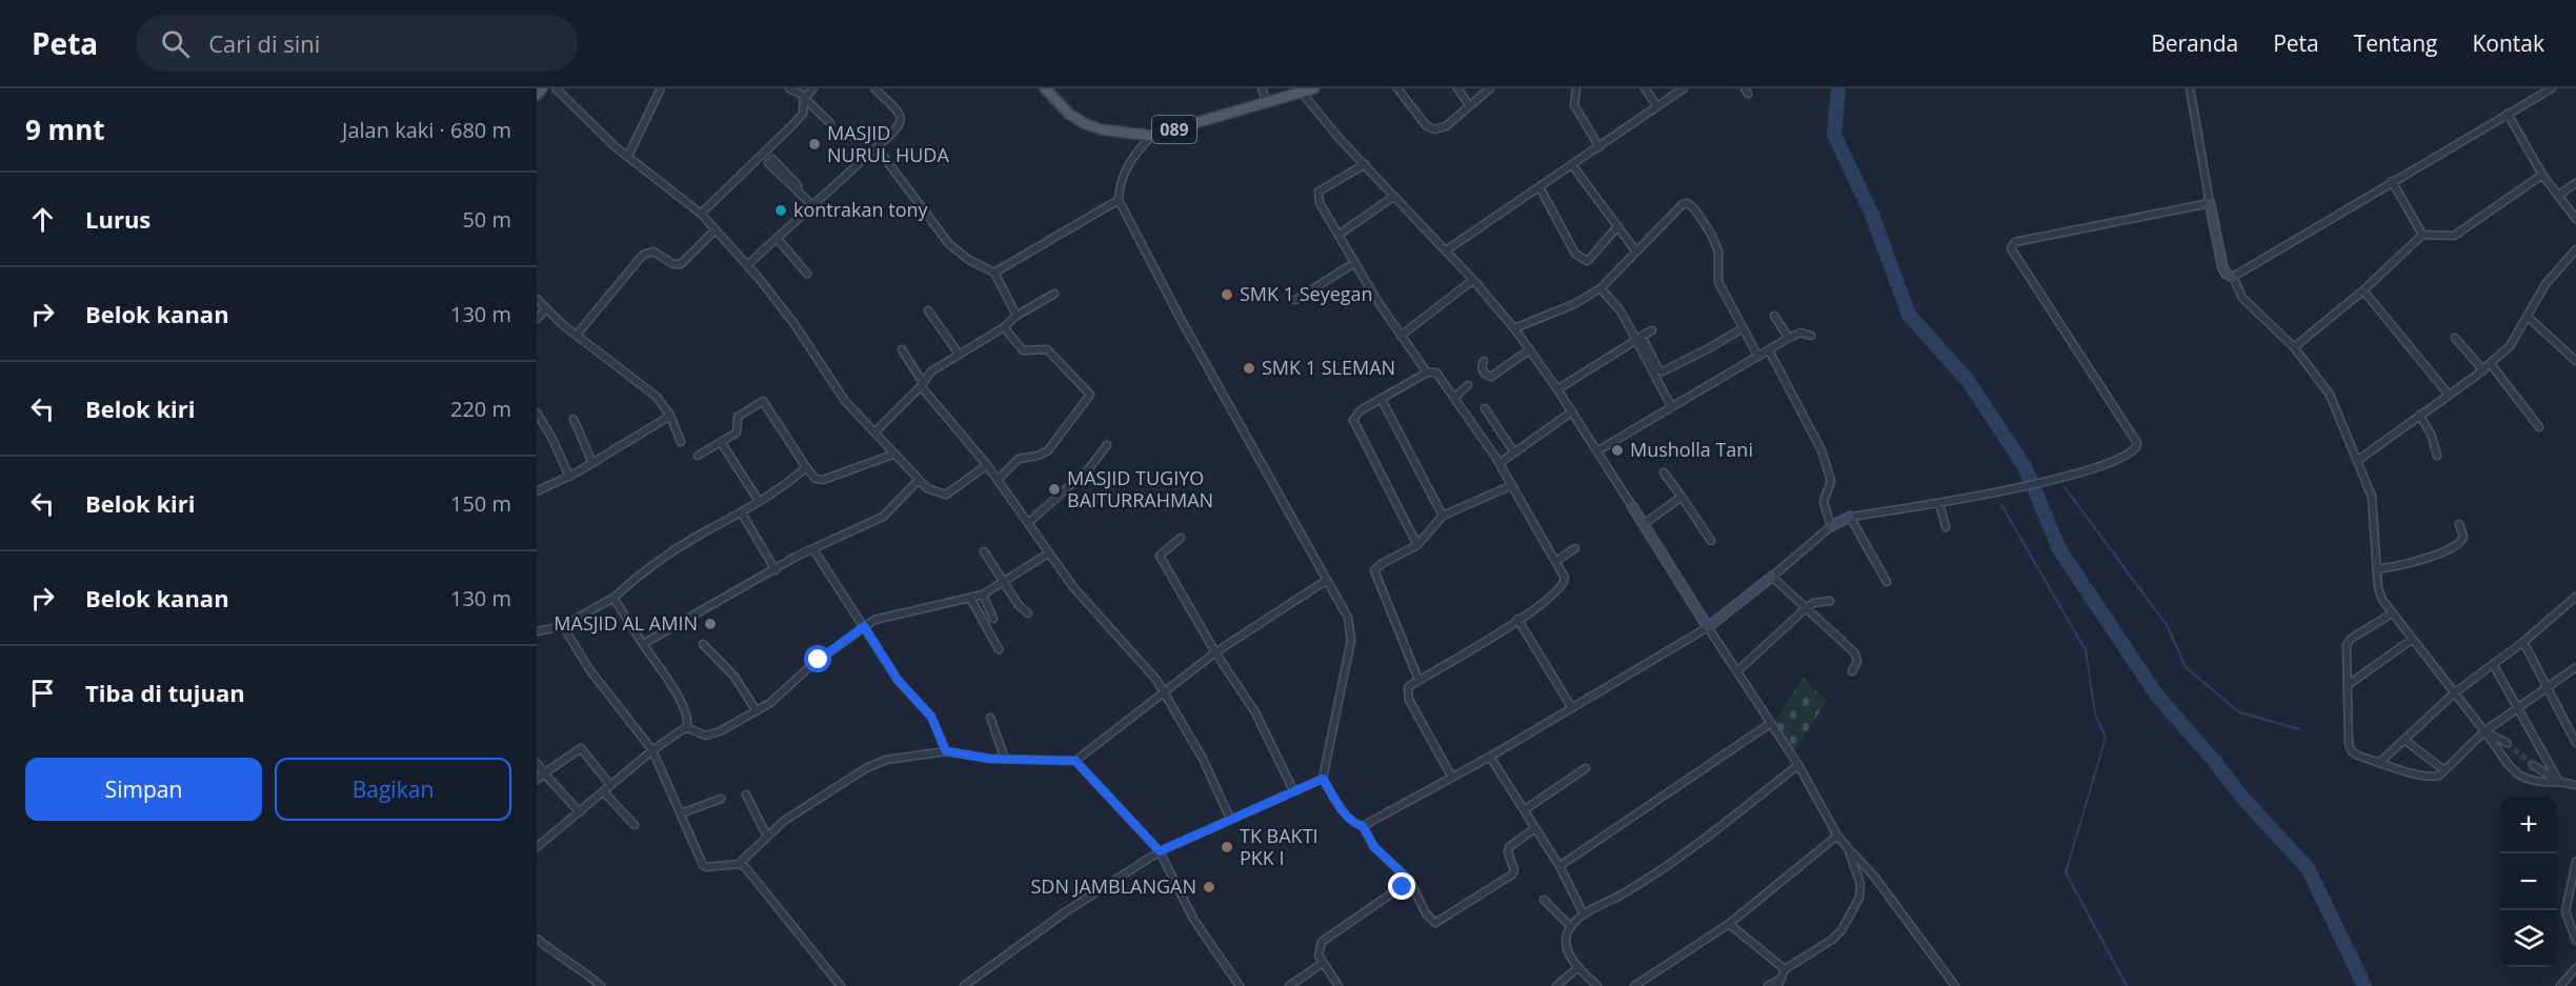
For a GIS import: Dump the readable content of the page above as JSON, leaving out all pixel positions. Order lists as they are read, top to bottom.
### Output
{
  "streets": {
    "main road": ["089"]
  },
  "places": [
    "MASJID NURUL HUDA",
    "kontrakan tony",
    "SMK 1 Seyegan",
    "SMK 1 SLEMAN",
    "Musholla Tani",
    "MASJID TUGIYO BAITURRAHMAN",
    "MASJID AL AMIN",
    "TK BAKTI PKK I",
    "SDN JAMBLANGAN"
  ],
  "page": {
    "header": "Peta",
    "search": "Cari di sini",
    "nav": [
      "Beranda",
      "Peta",
      "Tentang",
      "Kontak"
    ],
    "heading": ["9 mnt", "Jalan kaki · 680 m"],
    "list": [
      ["Lurus", "50 m"],
      ["Belok kanan", "130 m"],
      ["Belok kiri", "220 m"],
      ["Belok kiri", "150 m"],
      ["Belok kanan", "130 m"],
      "Tiba di tujuan"
    ],
    "buttons": ["Simpan", "Bagikan"],
    "map_buttons": ["+", "−"]
  }
}
